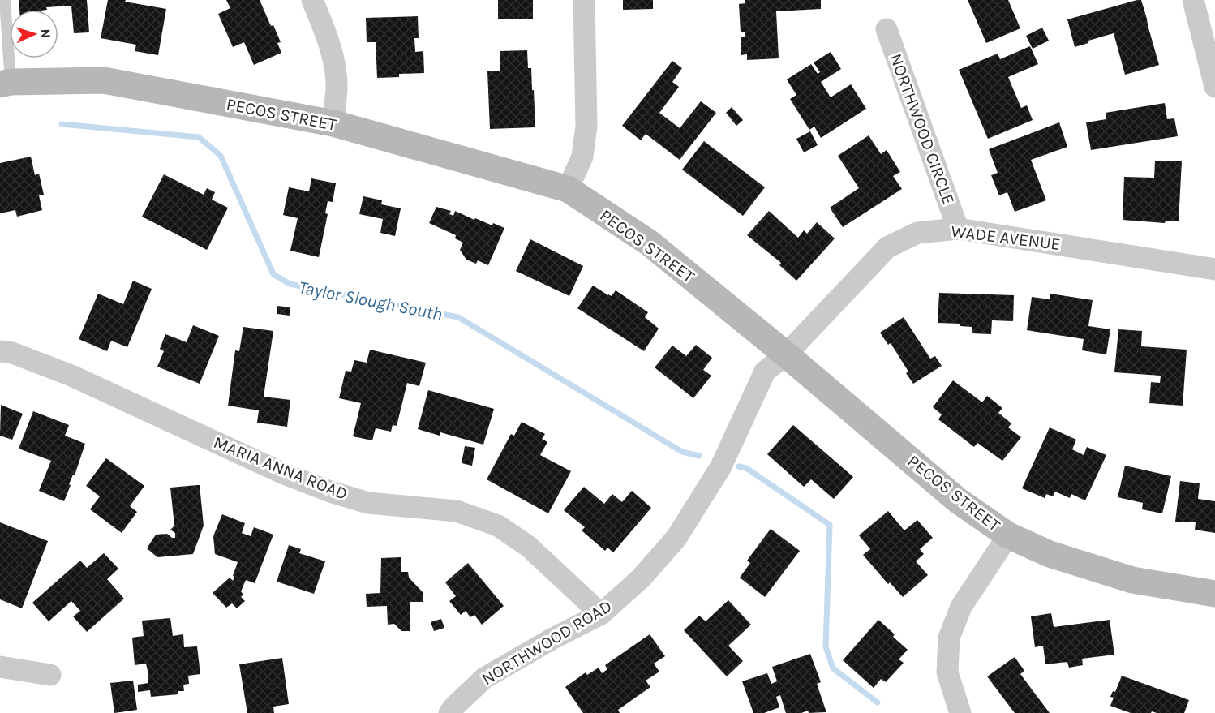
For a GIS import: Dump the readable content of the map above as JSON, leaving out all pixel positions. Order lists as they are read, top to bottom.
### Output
{
  "streets": {
    "street": [
      "PECOS STREET",
      "NORTHWOOD CIRCLE",
      "WADE AVENUE",
      "MARIA ANNA ROAD",
      "NORTHWOOD ROAD"
    ]
  },
  "crossings": [
    ["PECOS STREET", "WADE AVENUE"],
    ["PECOS STREET", "NORTHWOOD ROAD"],
    ["NORTHWOOD CIRCLE", "WADE AVENUE"],
    ["WADE AVENUE", "NORTHWOOD ROAD"],
    ["MARIA ANNA ROAD", "NORTHWOOD ROAD"]
  ],
  "water": ["Taylor Slough South"],
  "north": "right"
}
